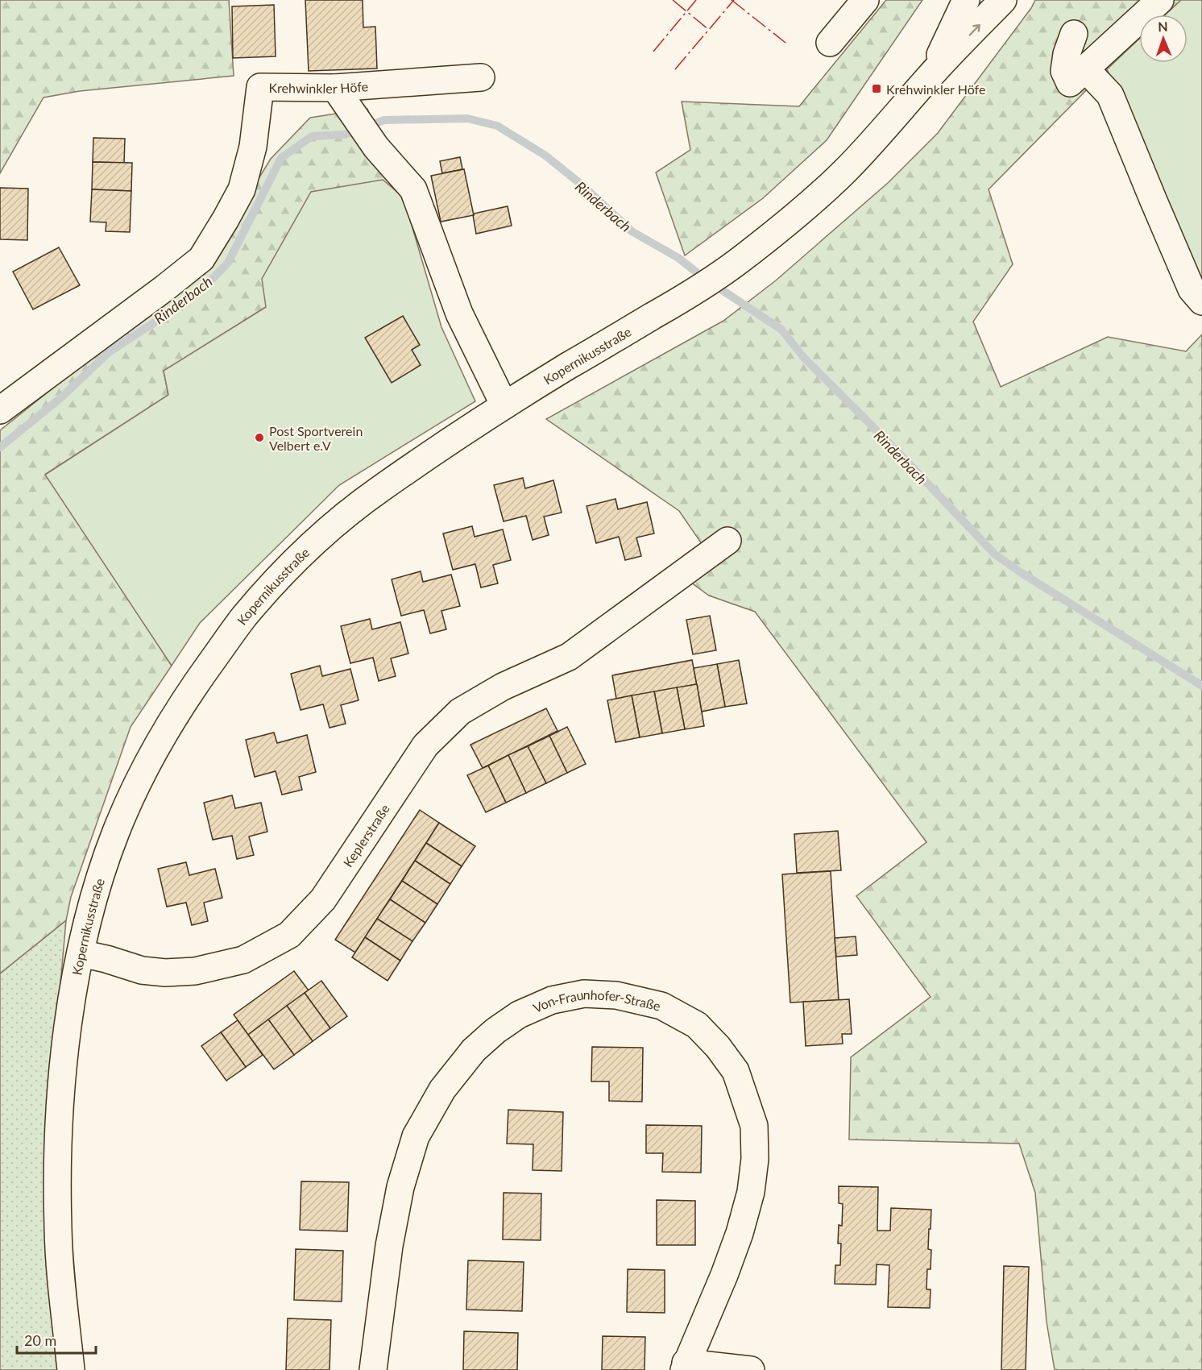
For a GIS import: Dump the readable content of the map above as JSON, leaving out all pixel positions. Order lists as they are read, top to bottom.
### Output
{
  "streets": {
    "street": [
      "Krehwinkler Höfe",
      "Kopernikusstraße",
      "Keplerstraße",
      "Von-Fraunhofer-Straße"
    ]
  },
  "crossings": [
    ["Kopernikusstraße", "Keplerstraße"]
  ],
  "water": ["Rinderbach"],
  "places": {
    "transit": ["Krehwinkler Höfe"],
    "other": ["Post Sportverein Velbert e.V"]
  },
  "scale_bar": "20 m",
  "north": "top"
}
